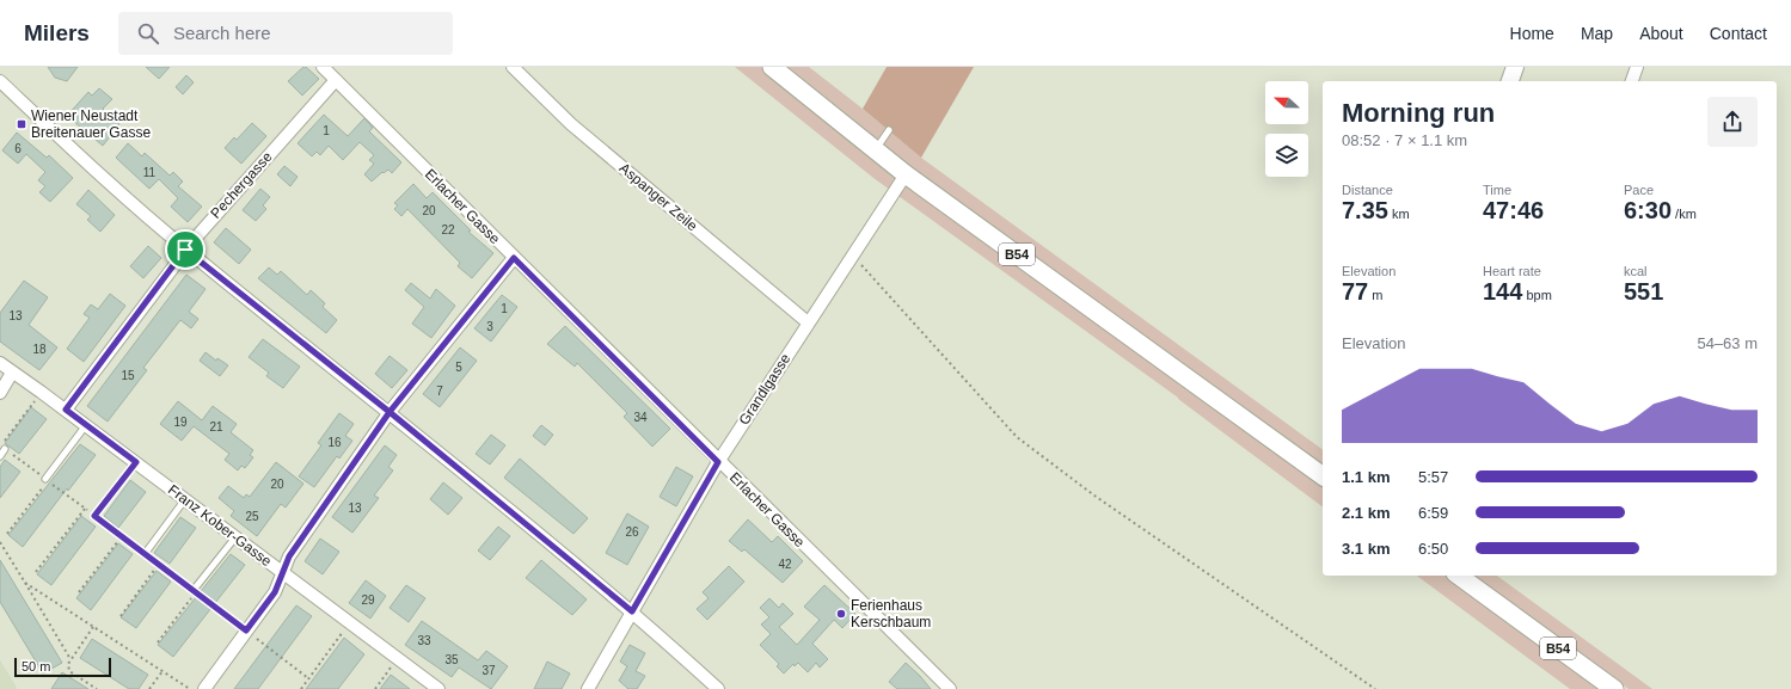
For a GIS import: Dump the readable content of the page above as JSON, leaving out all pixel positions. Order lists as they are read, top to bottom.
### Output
{
  "streets": {
    "main road": ["B54"],
    "street": [
      "Pechergasse",
      "Aspanger Zeile",
      "Erlacher Gasse",
      "Grandlgasse",
      "Franz Kober-Gasse"
    ]
  },
  "crossings": [
    ["Pechergasse", "Erlacher Gasse"],
    ["Pechergasse", "Franz Kober-Gasse"],
    ["Aspanger Zeile", "Grandlgasse"],
    ["Erlacher Gasse", "Grandlgasse"],
    ["B54", "Grandlgasse"]
  ],
  "places": {
    "transit": ["Wiener Neustadt Breitenauer Gasse"],
    "other": ["Ferienhaus Kerschbaum"]
  },
  "house_numbers": [
    "1",
    "6",
    "11",
    "20",
    "22",
    "1",
    "13",
    "3",
    "18",
    "5",
    "15",
    "7",
    "34",
    "19",
    "21",
    "16",
    "20",
    "13",
    "25",
    "26",
    "42",
    "29",
    "33",
    "35",
    "37"
  ],
  "scale_bar": "50 m",
  "north": "left",
  "page": {
    "header": "Milers",
    "search": "Search here",
    "nav": [
      "Home",
      "Map",
      "About",
      "Contact"
    ],
    "heading": ["Morning run", "08:52 · 7 × 1.1 km"],
    "stats": [
      ["Distance", "7.35 km"],
      ["Time", "47:46"],
      ["Pace", "6:30 /km"],
      ["Elevation", "77 m"],
      ["Heart rate", "144 bpm"],
      ["kcal", "551"]
    ],
    "chart": ["Elevation", "54–63 m"],
    "list": [
      {
        "name": "1.1 km",
        "note": "5:57"
      },
      {
        "name": "2.1 km",
        "note": "6:59"
      },
      {
        "name": "3.1 km",
        "note": "6:50"
      }
    ],
    "scale": "50 m"
  }
}
